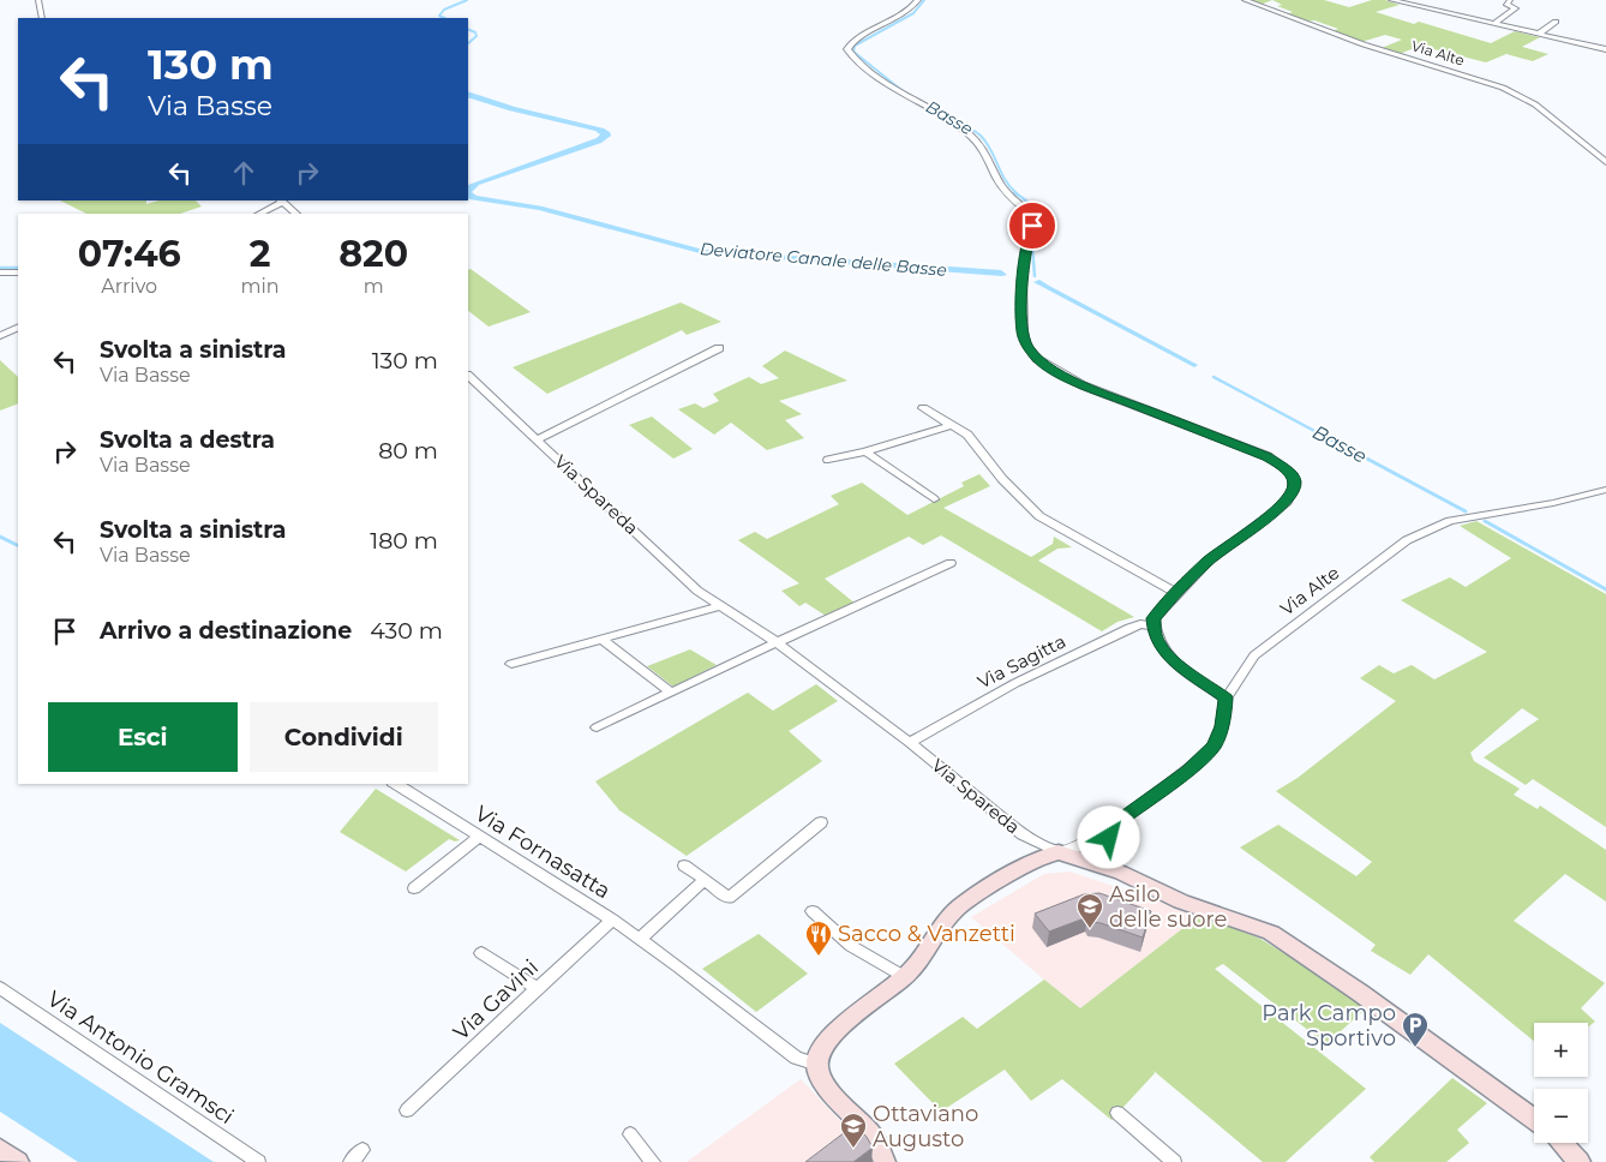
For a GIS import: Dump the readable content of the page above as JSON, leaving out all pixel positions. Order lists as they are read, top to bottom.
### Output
{
  "streets": {
    "street": [
      "Via Alte",
      "Via Spareda",
      "Via Sagitta",
      "Via Fornasatta",
      "Via Gavini",
      "Via Antonio Gramsci"
    ]
  },
  "crossings": [
    ["Via Alte", "Via Spareda"],
    ["Via Spareda", "Via Sagitta"],
    ["Via Fornasatta", "Via Gavini"]
  ],
  "water": ["Basse", "Deviatore Canale delle Basse"],
  "places": {
    "school or university": ["Asilo delle suore", "Ottaviano Augusto"],
    "restaurant": ["Sacco & Vanzetti"],
    "parking": ["Park Campo Sportivo"]
  },
  "page": {
    "turn": ["130 m", "Via Basse"],
    "eta": [
      "07:46",
      "Arrivo",
      "2",
      "min",
      "820",
      "m"
    ],
    "list": [
      {
        "name": "Svolta a sinistra",
        "note": "Via Basse",
        "value": "130 m"
      },
      {
        "name": "Svolta a destra",
        "note": "Via Basse",
        "value": "80 m"
      },
      {
        "name": "Svolta a sinistra",
        "note": "Via Basse",
        "value": "180 m"
      },
      {
        "name": "Arrivo a destinazione",
        "value": "430 m"
      }
    ],
    "buttons": ["Esci", "Condividi"],
    "map_buttons": ["+", "−"]
  }
}
